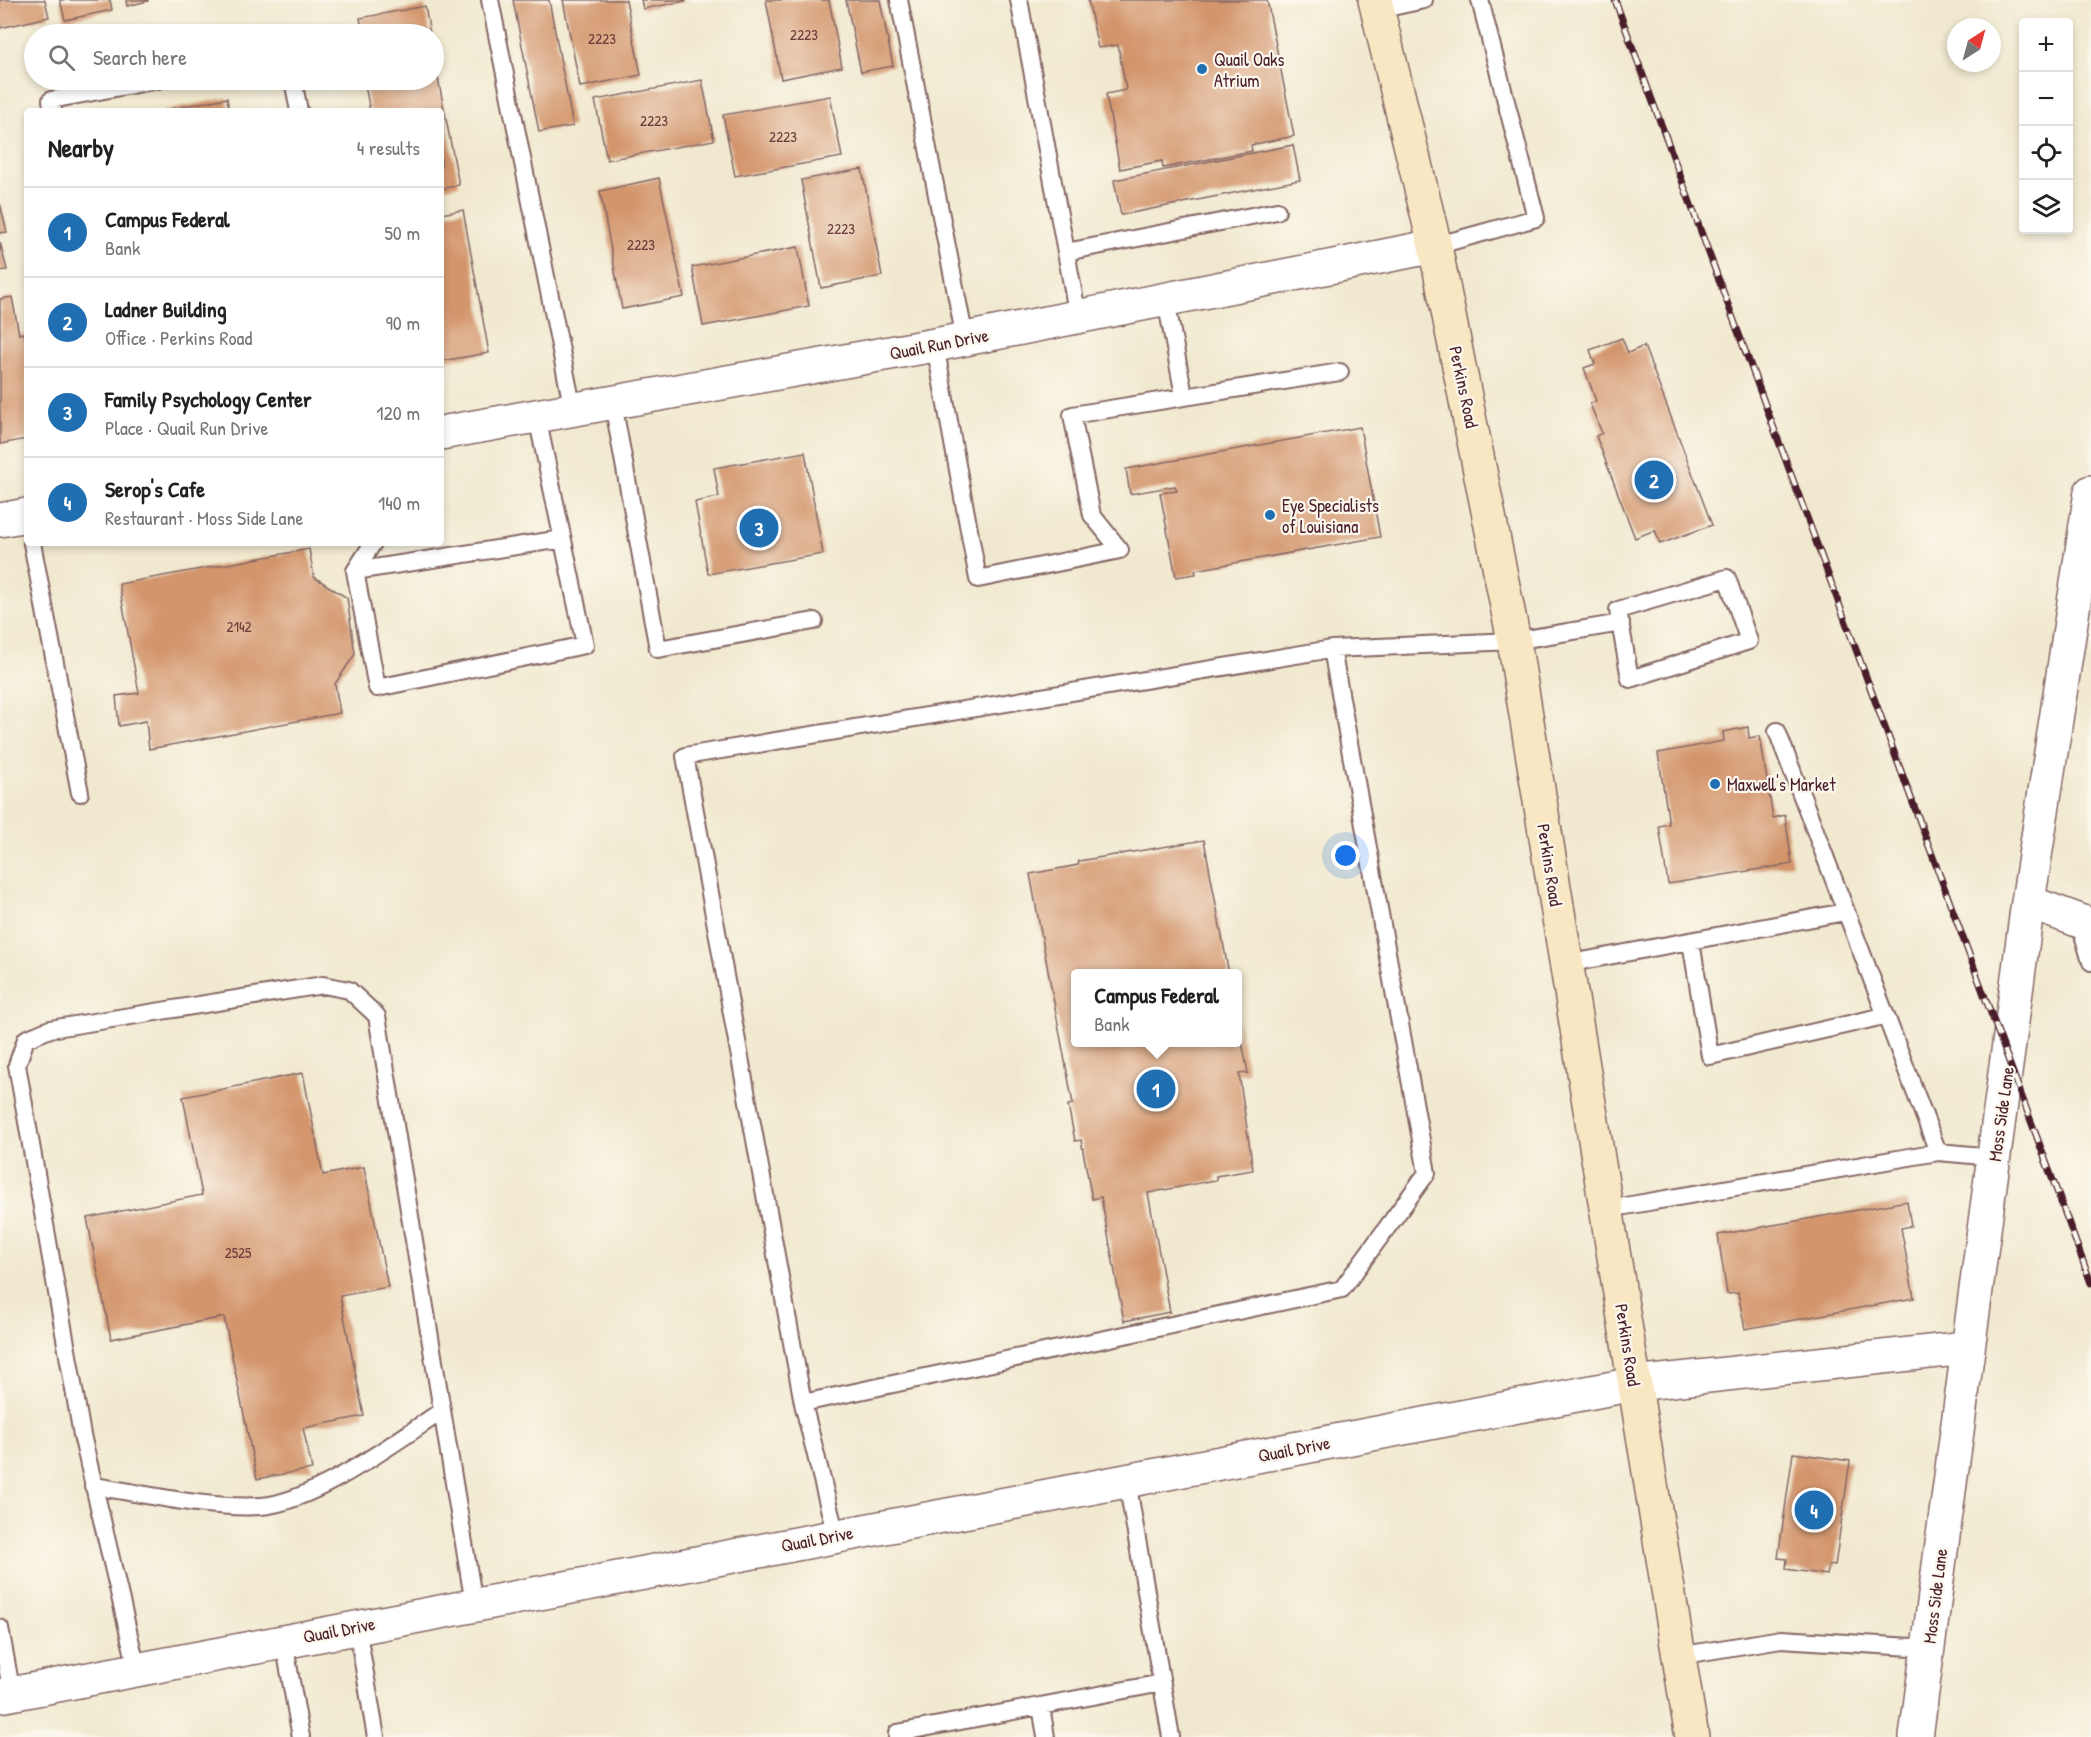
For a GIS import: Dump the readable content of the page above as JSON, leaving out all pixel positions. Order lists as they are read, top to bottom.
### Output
{
  "streets": {
    "main road": ["Perkins Road"],
    "street": ["Quail Run Drive", "Moss Side Lane", "Quail Drive"]
  },
  "crossings": [
    ["Quail Run Drive", "Perkins Road"],
    ["Perkins Road", "Quail Drive"],
    ["Moss Side Lane", "Quail Drive"]
  ],
  "places": ["Quail Oaks Atrium", "Eye Specialists of Louisiana", "Maxwell's Market"],
  "house_numbers": [
    "2223",
    "2223",
    "2223",
    "2223",
    "2223",
    "2223",
    "2142",
    "2525"
  ],
  "north": "top right",
  "page": {
    "map_buttons": ["+", "−"],
    "search": "Search here",
    "heading": ["Nearby", "4 results"],
    "list": [
      {
        "mark": "1",
        "name": "Campus Federal",
        "note": "Bank",
        "value": "50 m"
      },
      {
        "mark": "2",
        "name": "Ladner Building",
        "note": "Office · Perkins Road",
        "value": "90 m"
      },
      {
        "mark": "3",
        "name": "Family Psychology Center",
        "note": "Place · Quail Run Drive",
        "value": "120 m"
      },
      {
        "mark": "4",
        "name": "Serop's Cafe",
        "note": "Restaurant · Moss Side Lane",
        "value": "140 m"
      }
    ],
    "pins": [
      "2",
      "3",
      "1",
      "4"
    ],
    "popup": ["Campus Federal", "Bank"]
  }
}
